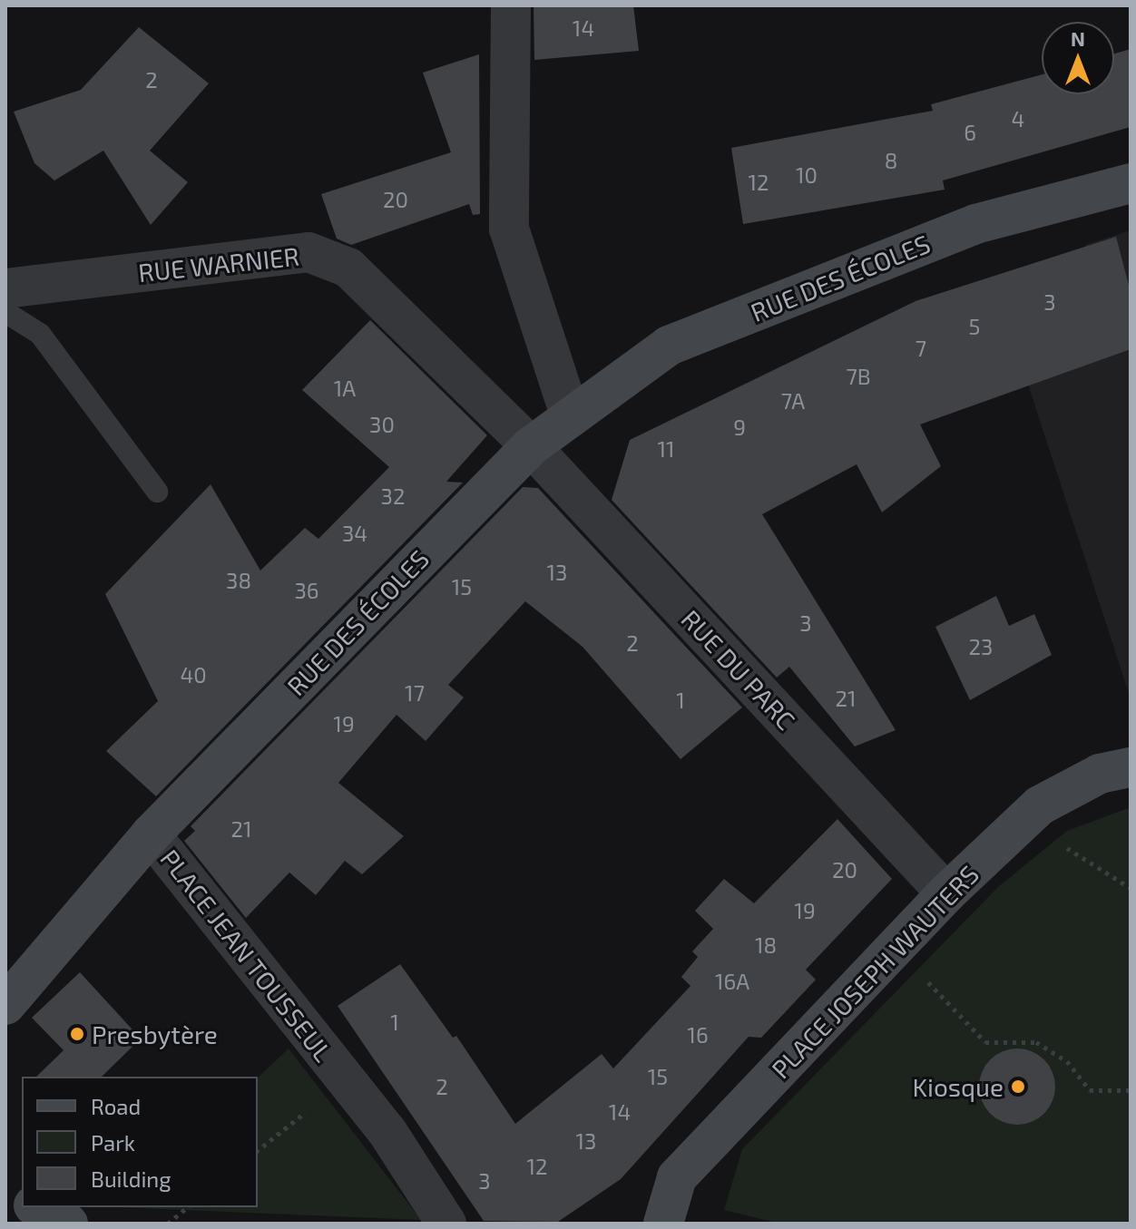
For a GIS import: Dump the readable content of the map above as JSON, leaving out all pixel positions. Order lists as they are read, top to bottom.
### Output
{
  "streets": {
    "street": [
      "RUE WARNIER",
      "RUE DES ÉCOLES",
      "RUE DU PARC",
      "PLACE JEAN TOUSSEUL",
      "PLACE JOSEPH WAUTERS"
    ]
  },
  "crossings": [
    ["RUE WARNIER", "RUE DES ÉCOLES"],
    ["RUE WARNIER", "RUE DU PARC"],
    ["RUE DES ÉCOLES", "RUE DU PARC"],
    ["RUE DES ÉCOLES", "PLACE JEAN TOUSSEUL"],
    ["RUE DU PARC", "PLACE JOSEPH WAUTERS"]
  ],
  "places": ["Presbytère", "Kiosque"],
  "house_numbers": [
    "14",
    "2",
    "4",
    "6",
    "8",
    "10",
    "12",
    "20",
    "3",
    "5",
    "7",
    "7B",
    "1A",
    "7A",
    "30",
    "9",
    "11",
    "32",
    "34",
    "13",
    "38",
    "15",
    "36",
    "3",
    "2",
    "23",
    "40",
    "17",
    "21",
    "1",
    "19",
    "21",
    "20",
    "19",
    "18",
    "16A",
    "1",
    "16",
    "15",
    "2",
    "14",
    "13",
    "12",
    "3"
  ],
  "legend": ["Road", "Park", "Building"],
  "north": "top"
}
